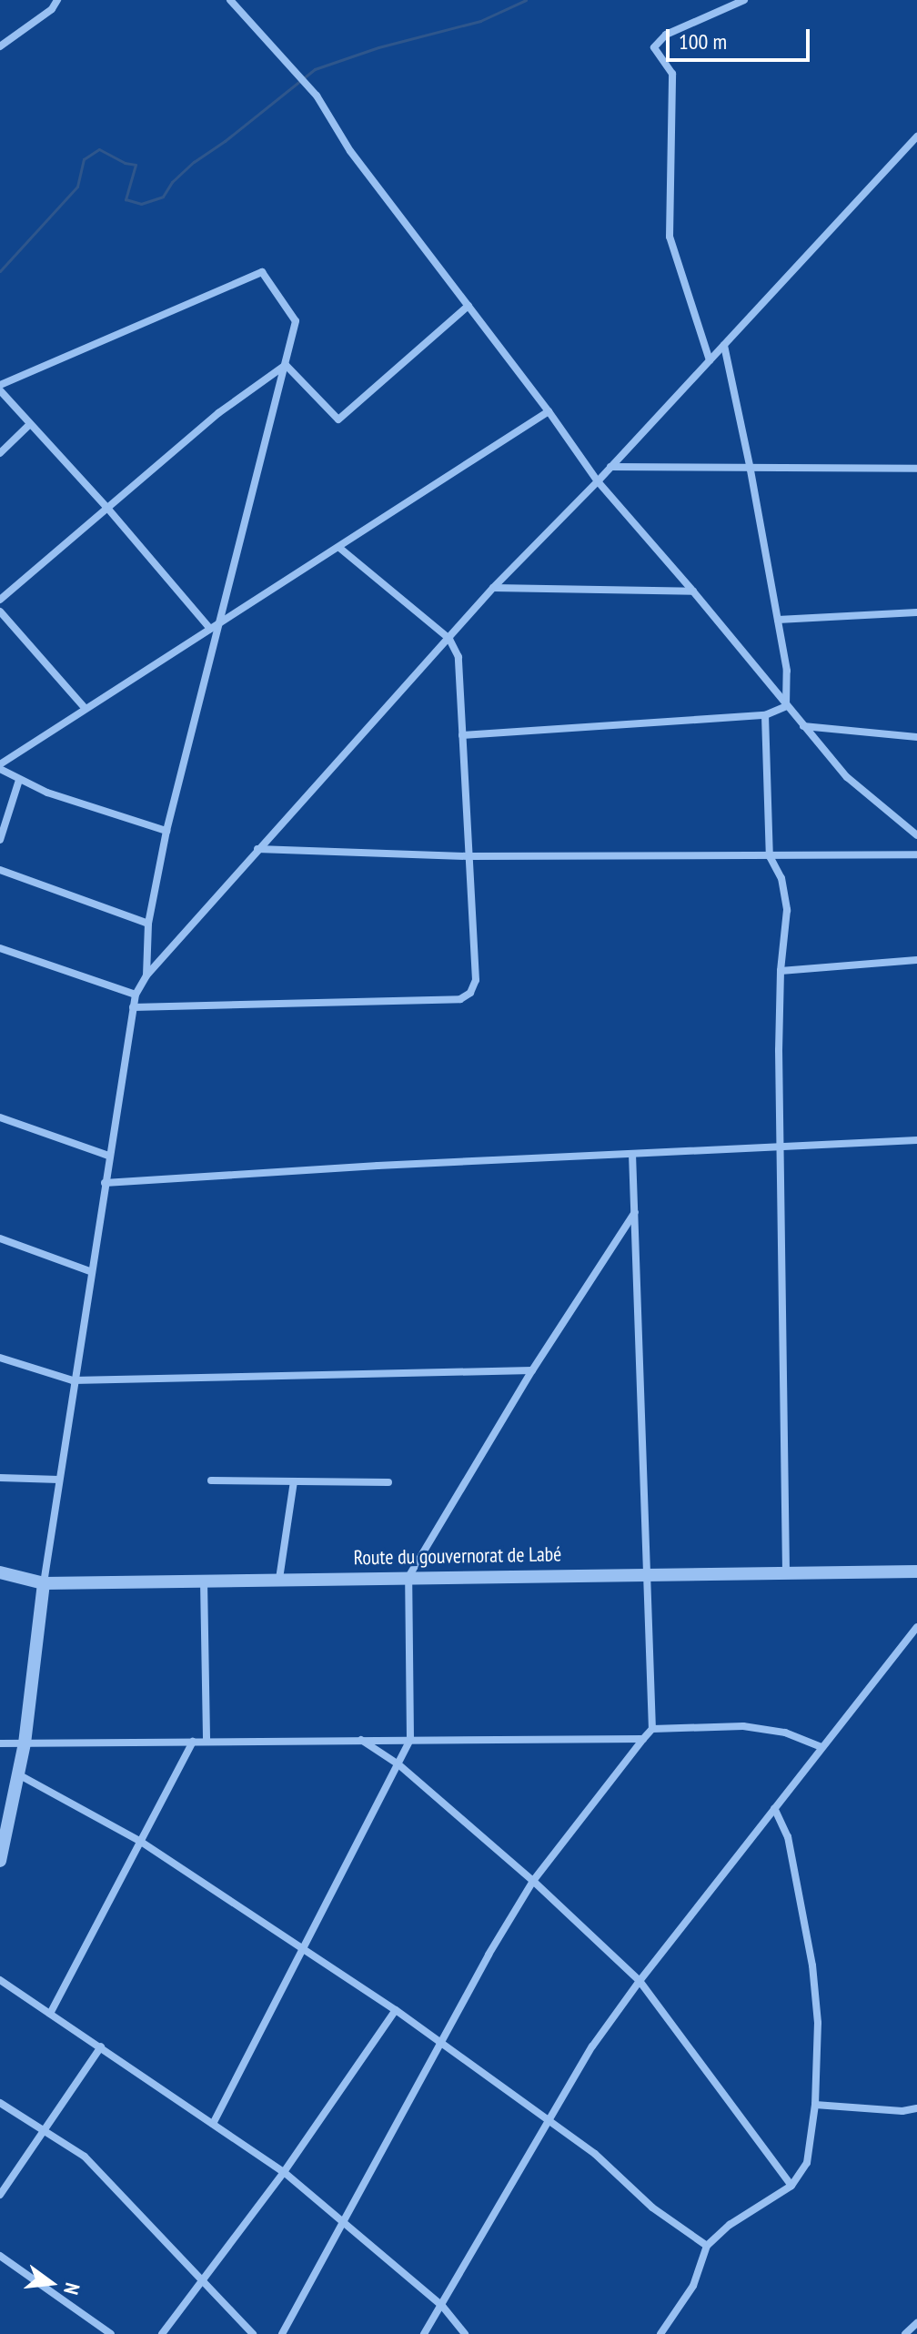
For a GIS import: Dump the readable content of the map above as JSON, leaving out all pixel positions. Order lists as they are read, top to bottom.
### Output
{
  "streets": {
    "street": ["Route du gouvernorat de Labé"]
  },
  "scale_bar": "100 m",
  "north": "right"
}
